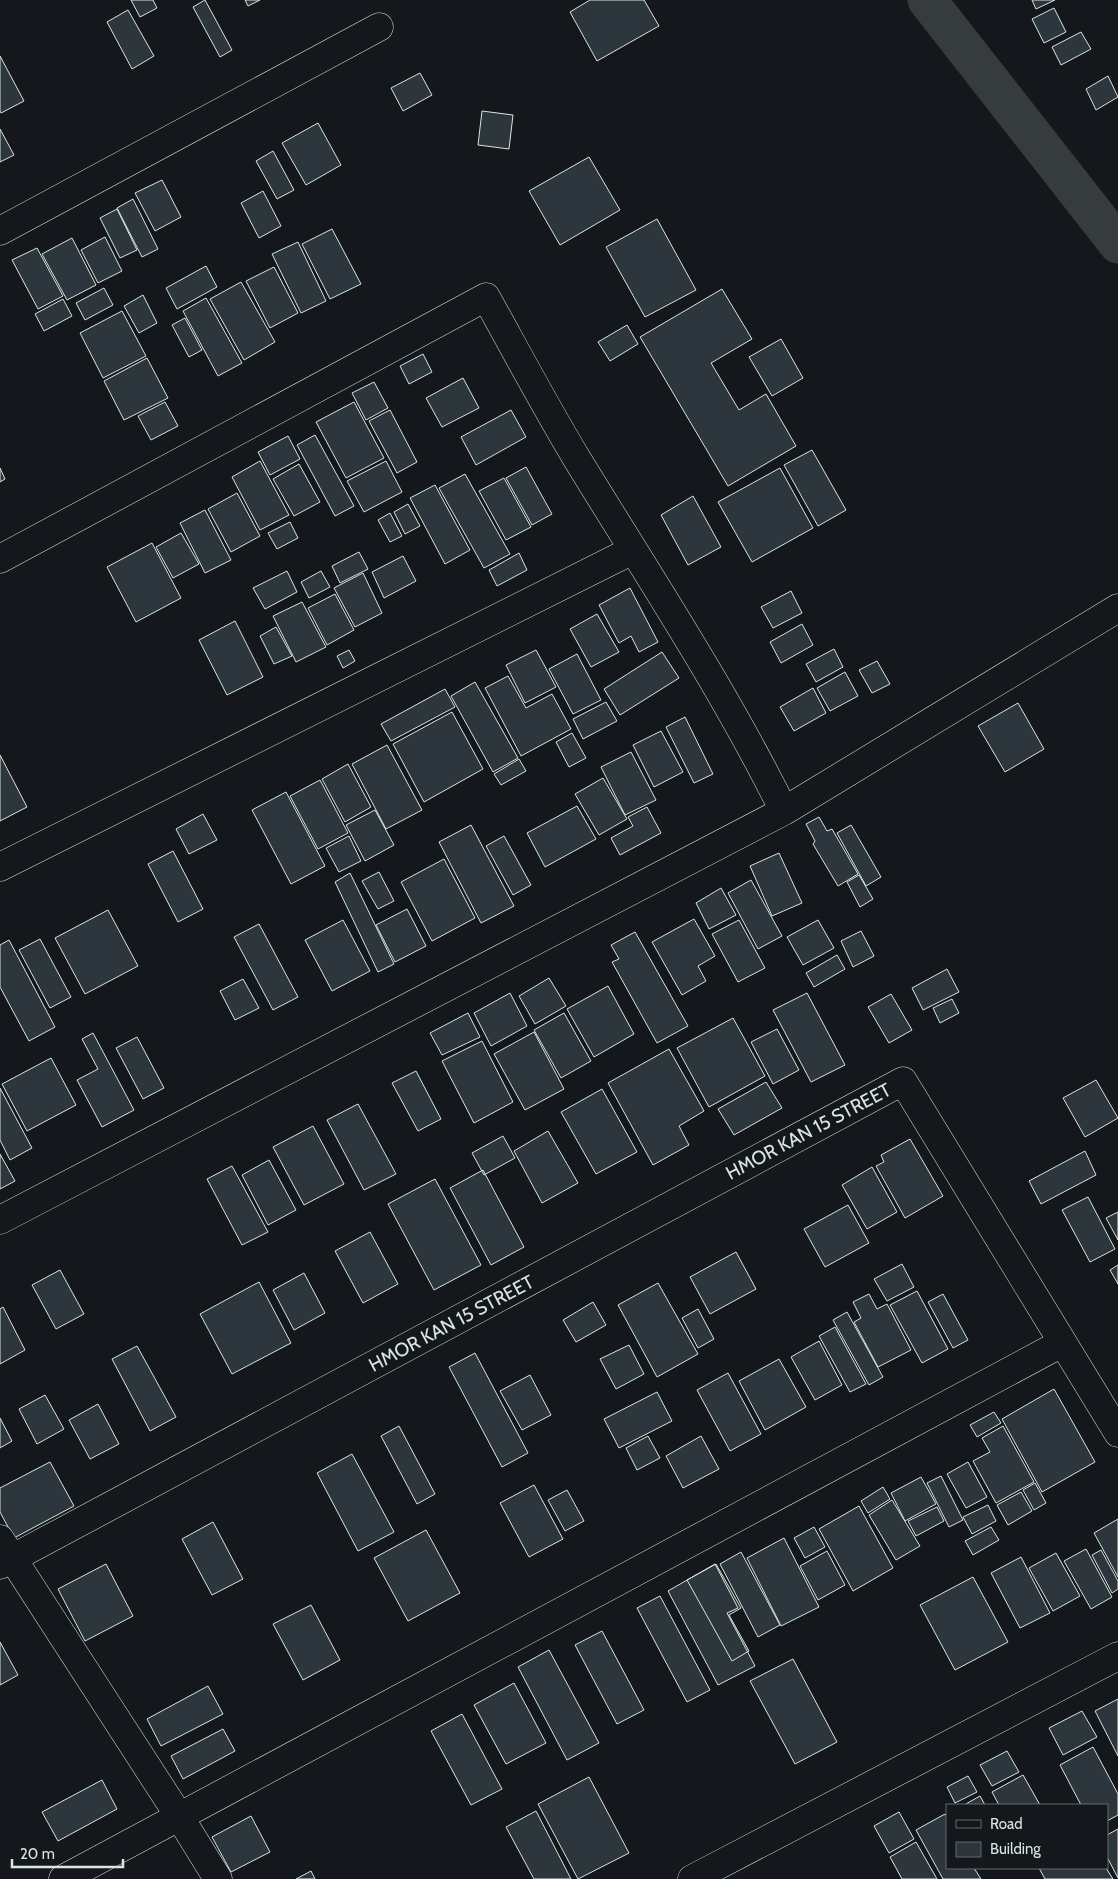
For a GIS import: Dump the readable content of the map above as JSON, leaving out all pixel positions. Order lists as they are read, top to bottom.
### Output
{
  "streets": {
    "street": ["HMOR KAN 15 STREET"]
  },
  "legend": ["Road", "Building"],
  "scale_bar": "20 m"
}
